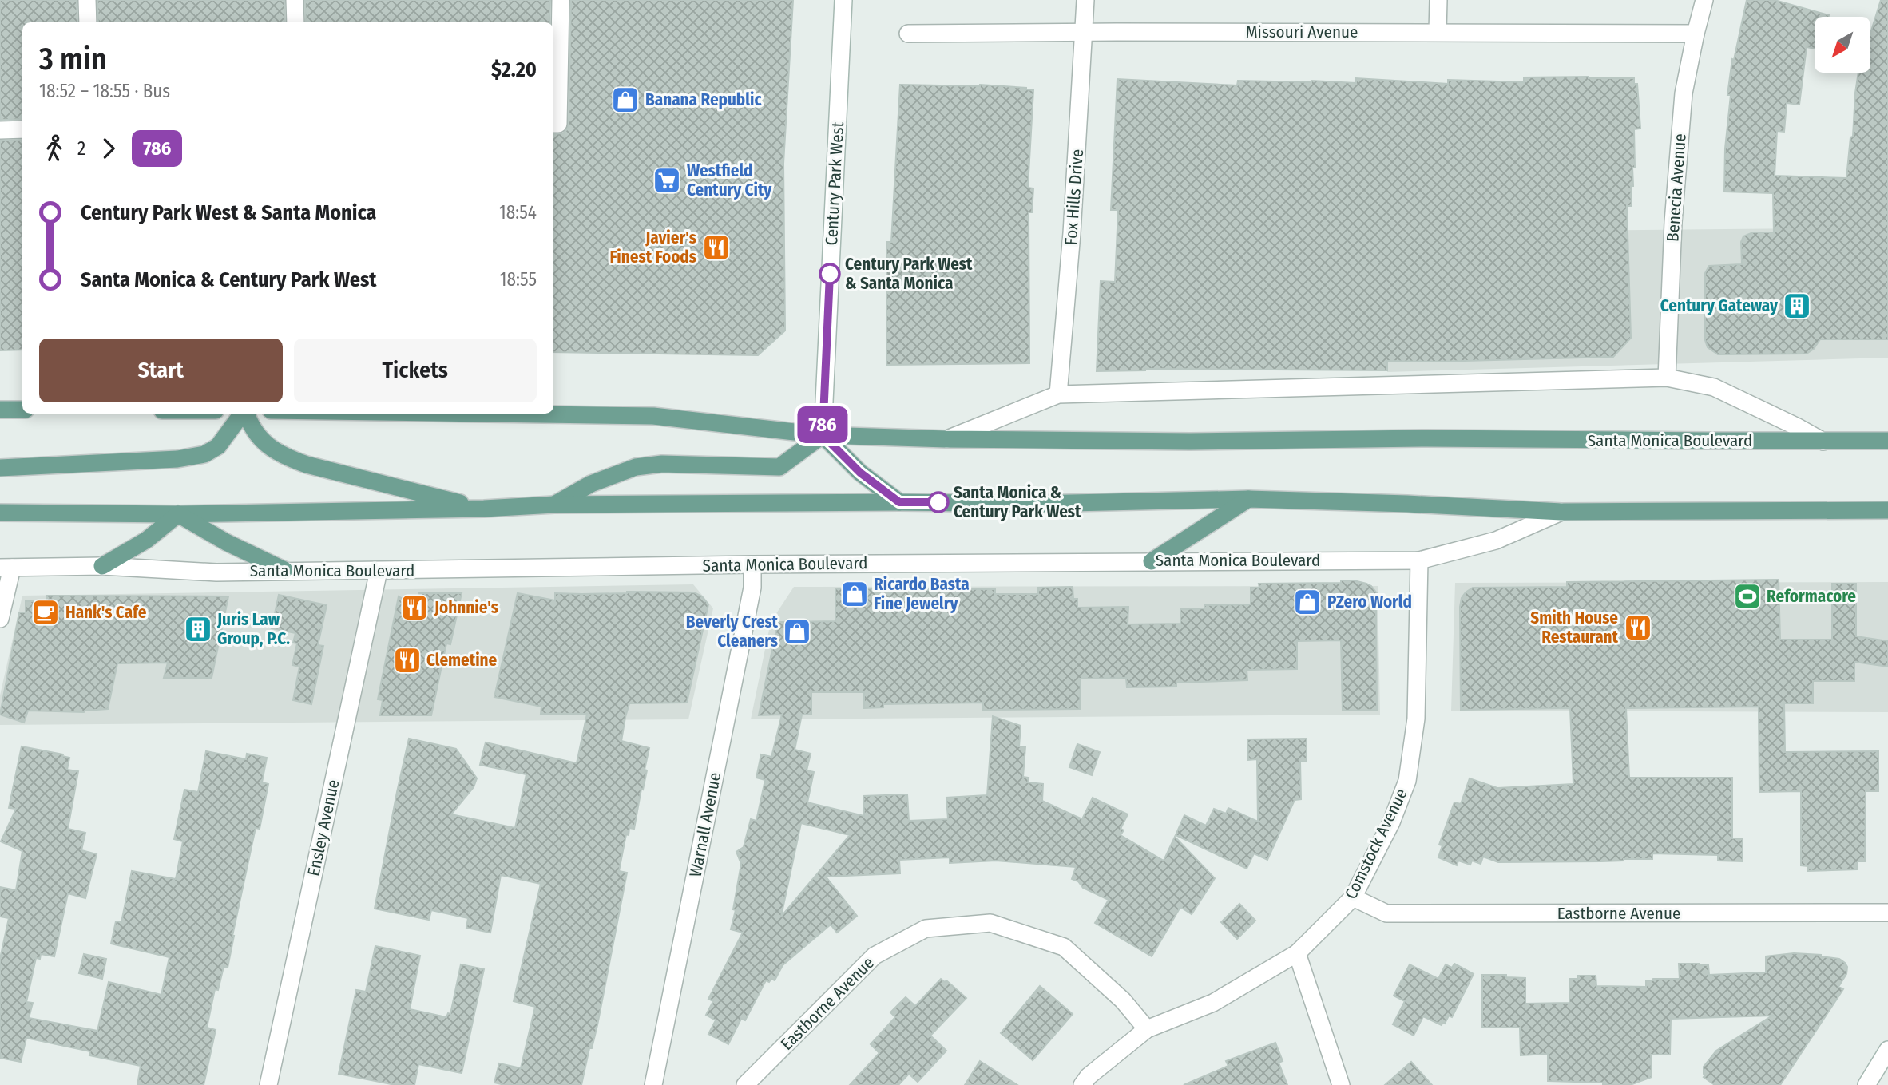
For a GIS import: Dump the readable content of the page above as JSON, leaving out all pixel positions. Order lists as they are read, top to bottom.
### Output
{
  "streets": {
    "main road": ["Santa Monica Boulevard"],
    "street": [
      "Missouri Avenue",
      "Century Park West",
      "Benecia Avenue",
      "Fox Hills Drive",
      "Warnall Avenue",
      "Ensley Avenue",
      "Comstock Avenue",
      "Eastborne Avenue"
    ]
  },
  "crossings": [
    ["Missouri Avenue", "Benecia Avenue"],
    ["Missouri Avenue", "Fox Hills Drive"],
    ["Century Park West", "Santa Monica Boulevard"],
    ["Benecia Avenue", "Santa Monica Boulevard"],
    ["Fox Hills Drive", "Santa Monica Boulevard"],
    ["Santa Monica Boulevard", "Warnall Avenue"],
    ["Santa Monica Boulevard", "Ensley Avenue"],
    ["Santa Monica Boulevard", "Comstock Avenue"],
    ["Comstock Avenue", "Eastborne Avenue"]
  ],
  "places": {
    "shop": [
      "Banana Republic",
      "Ricardo Basta Fine Jewelry",
      "PZero World",
      "Beverly Crest Cleaners"
    ],
    "supermarket": ["Westfield Century City"],
    "restaurant": [
      "Javier's Finest Foods",
      "Johnnie's",
      "Smith House Restaurant",
      "Clemetine"
    ],
    "other": ["Century Park West & Santa Monica", "Santa Monica & Century Park West"],
    "building": ["Century Gateway", "Juris Law Group, P.C."],
    "sports": ["Reformacore"],
    "cafe": ["Hank's Cafe"]
  },
  "lines": ["bus line 786"],
  "north": "bottom left",
  "page": {
    "on_map": "786",
    "heading": ["3 min", "18:52 – 18:55 · Bus", "$2.20"],
    "legs": ["2", "786"],
    "list": [
      {
        "name": "Century Park West & Santa Monica",
        "value": "18:54"
      },
      {
        "name": "Santa Monica & Century Park West",
        "value": "18:55"
      }
    ],
    "buttons": ["Start", "Tickets"]
  }
}
